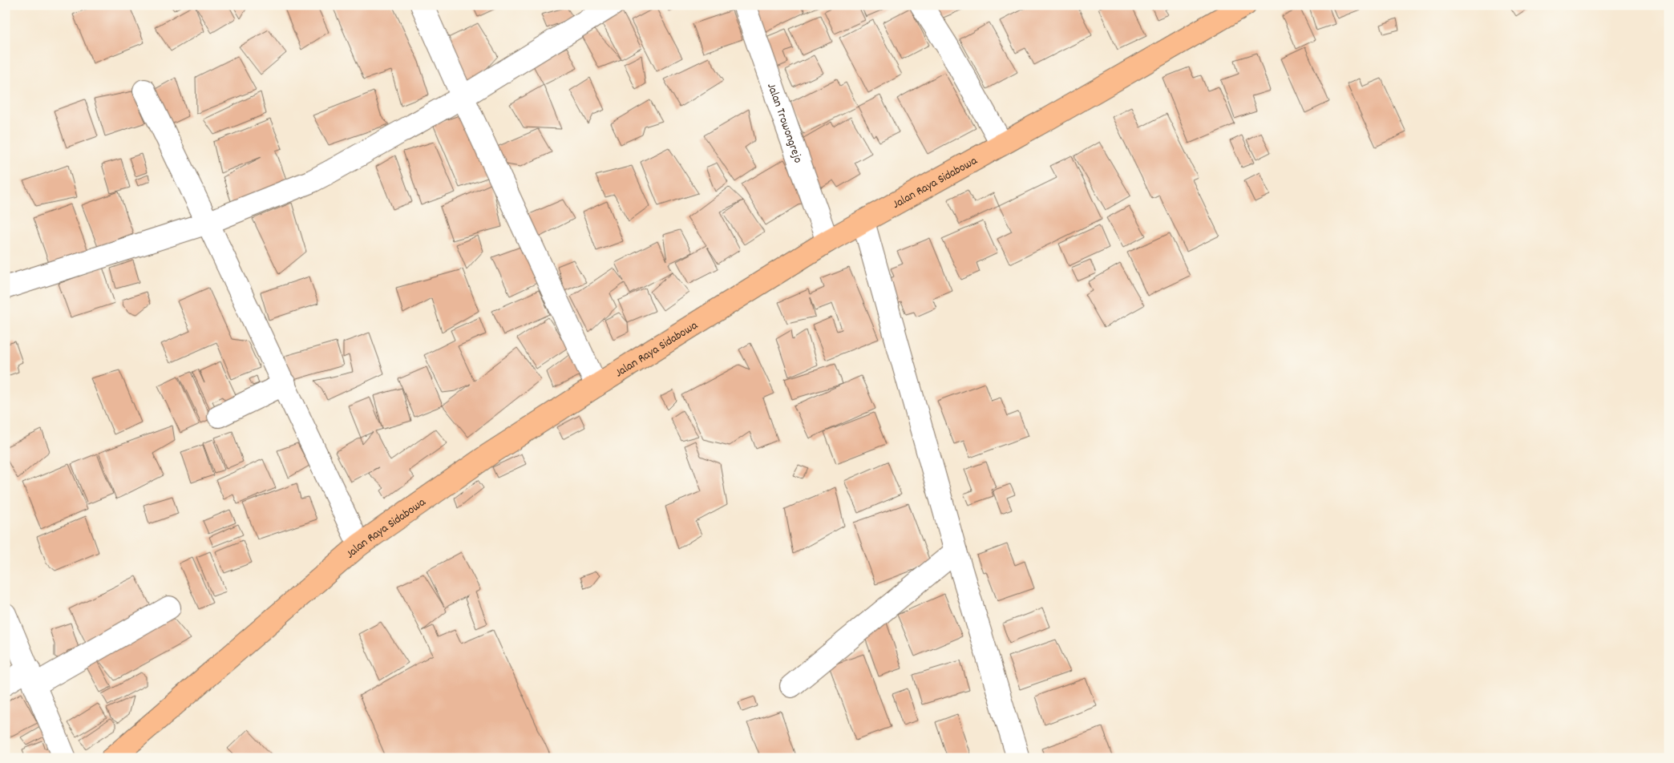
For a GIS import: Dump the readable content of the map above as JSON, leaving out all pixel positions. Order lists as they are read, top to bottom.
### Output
{
  "streets": {
    "highway": ["Jalan Raya Sidabowa"],
    "street": ["Jalan Trowongrejo"]
  },
  "crossings": [
    ["Jalan Trowongrejo", "Jalan Raya Sidabowa"]
  ]
}
